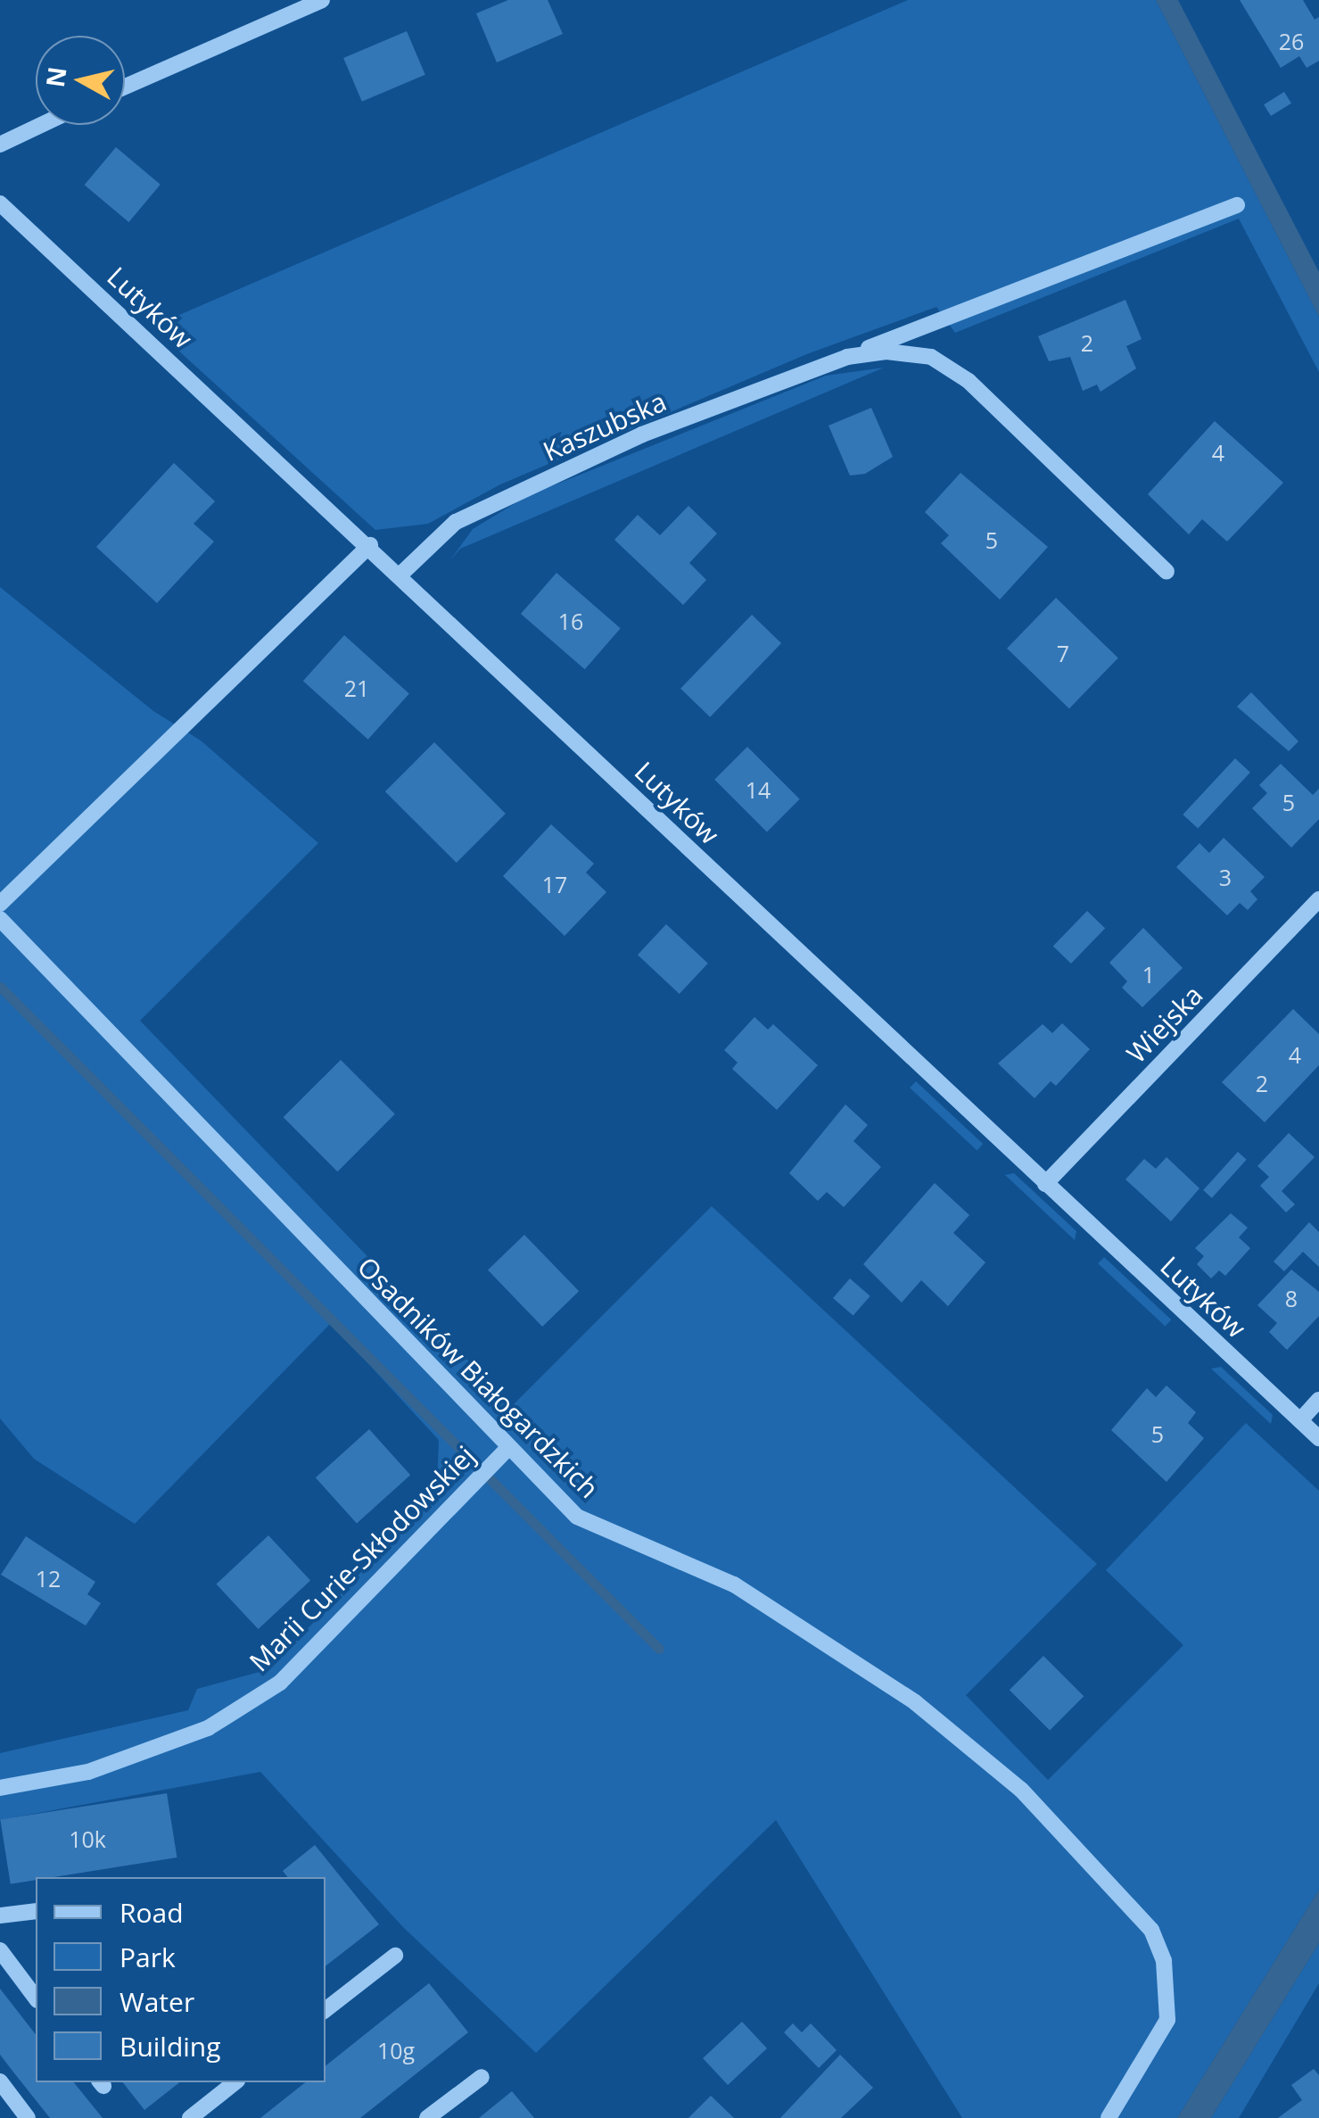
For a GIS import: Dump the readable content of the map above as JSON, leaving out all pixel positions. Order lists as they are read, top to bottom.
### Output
{
  "streets": {
    "street": [
      "Lutyków",
      "Kaszubska",
      "Wiejska",
      "Osadników Białogardzkich",
      "Marii Curie-Skłodowskiej"
    ]
  },
  "crossings": [
    ["Lutyków", "Kaszubska"],
    ["Lutyków", "Wiejska"],
    ["Osadników Białogardzkich", "Marii Curie-Skłodowskiej"]
  ],
  "house_numbers": [
    "26",
    "2",
    "4",
    "5",
    "16",
    "7",
    "21",
    "14",
    "5",
    "3",
    "17",
    "1",
    "4",
    "2",
    "8",
    "5",
    "12",
    "10k",
    "10g"
  ],
  "legend": [
    "Road",
    "Park",
    "Water",
    "Building"
  ],
  "north": "left"
}
